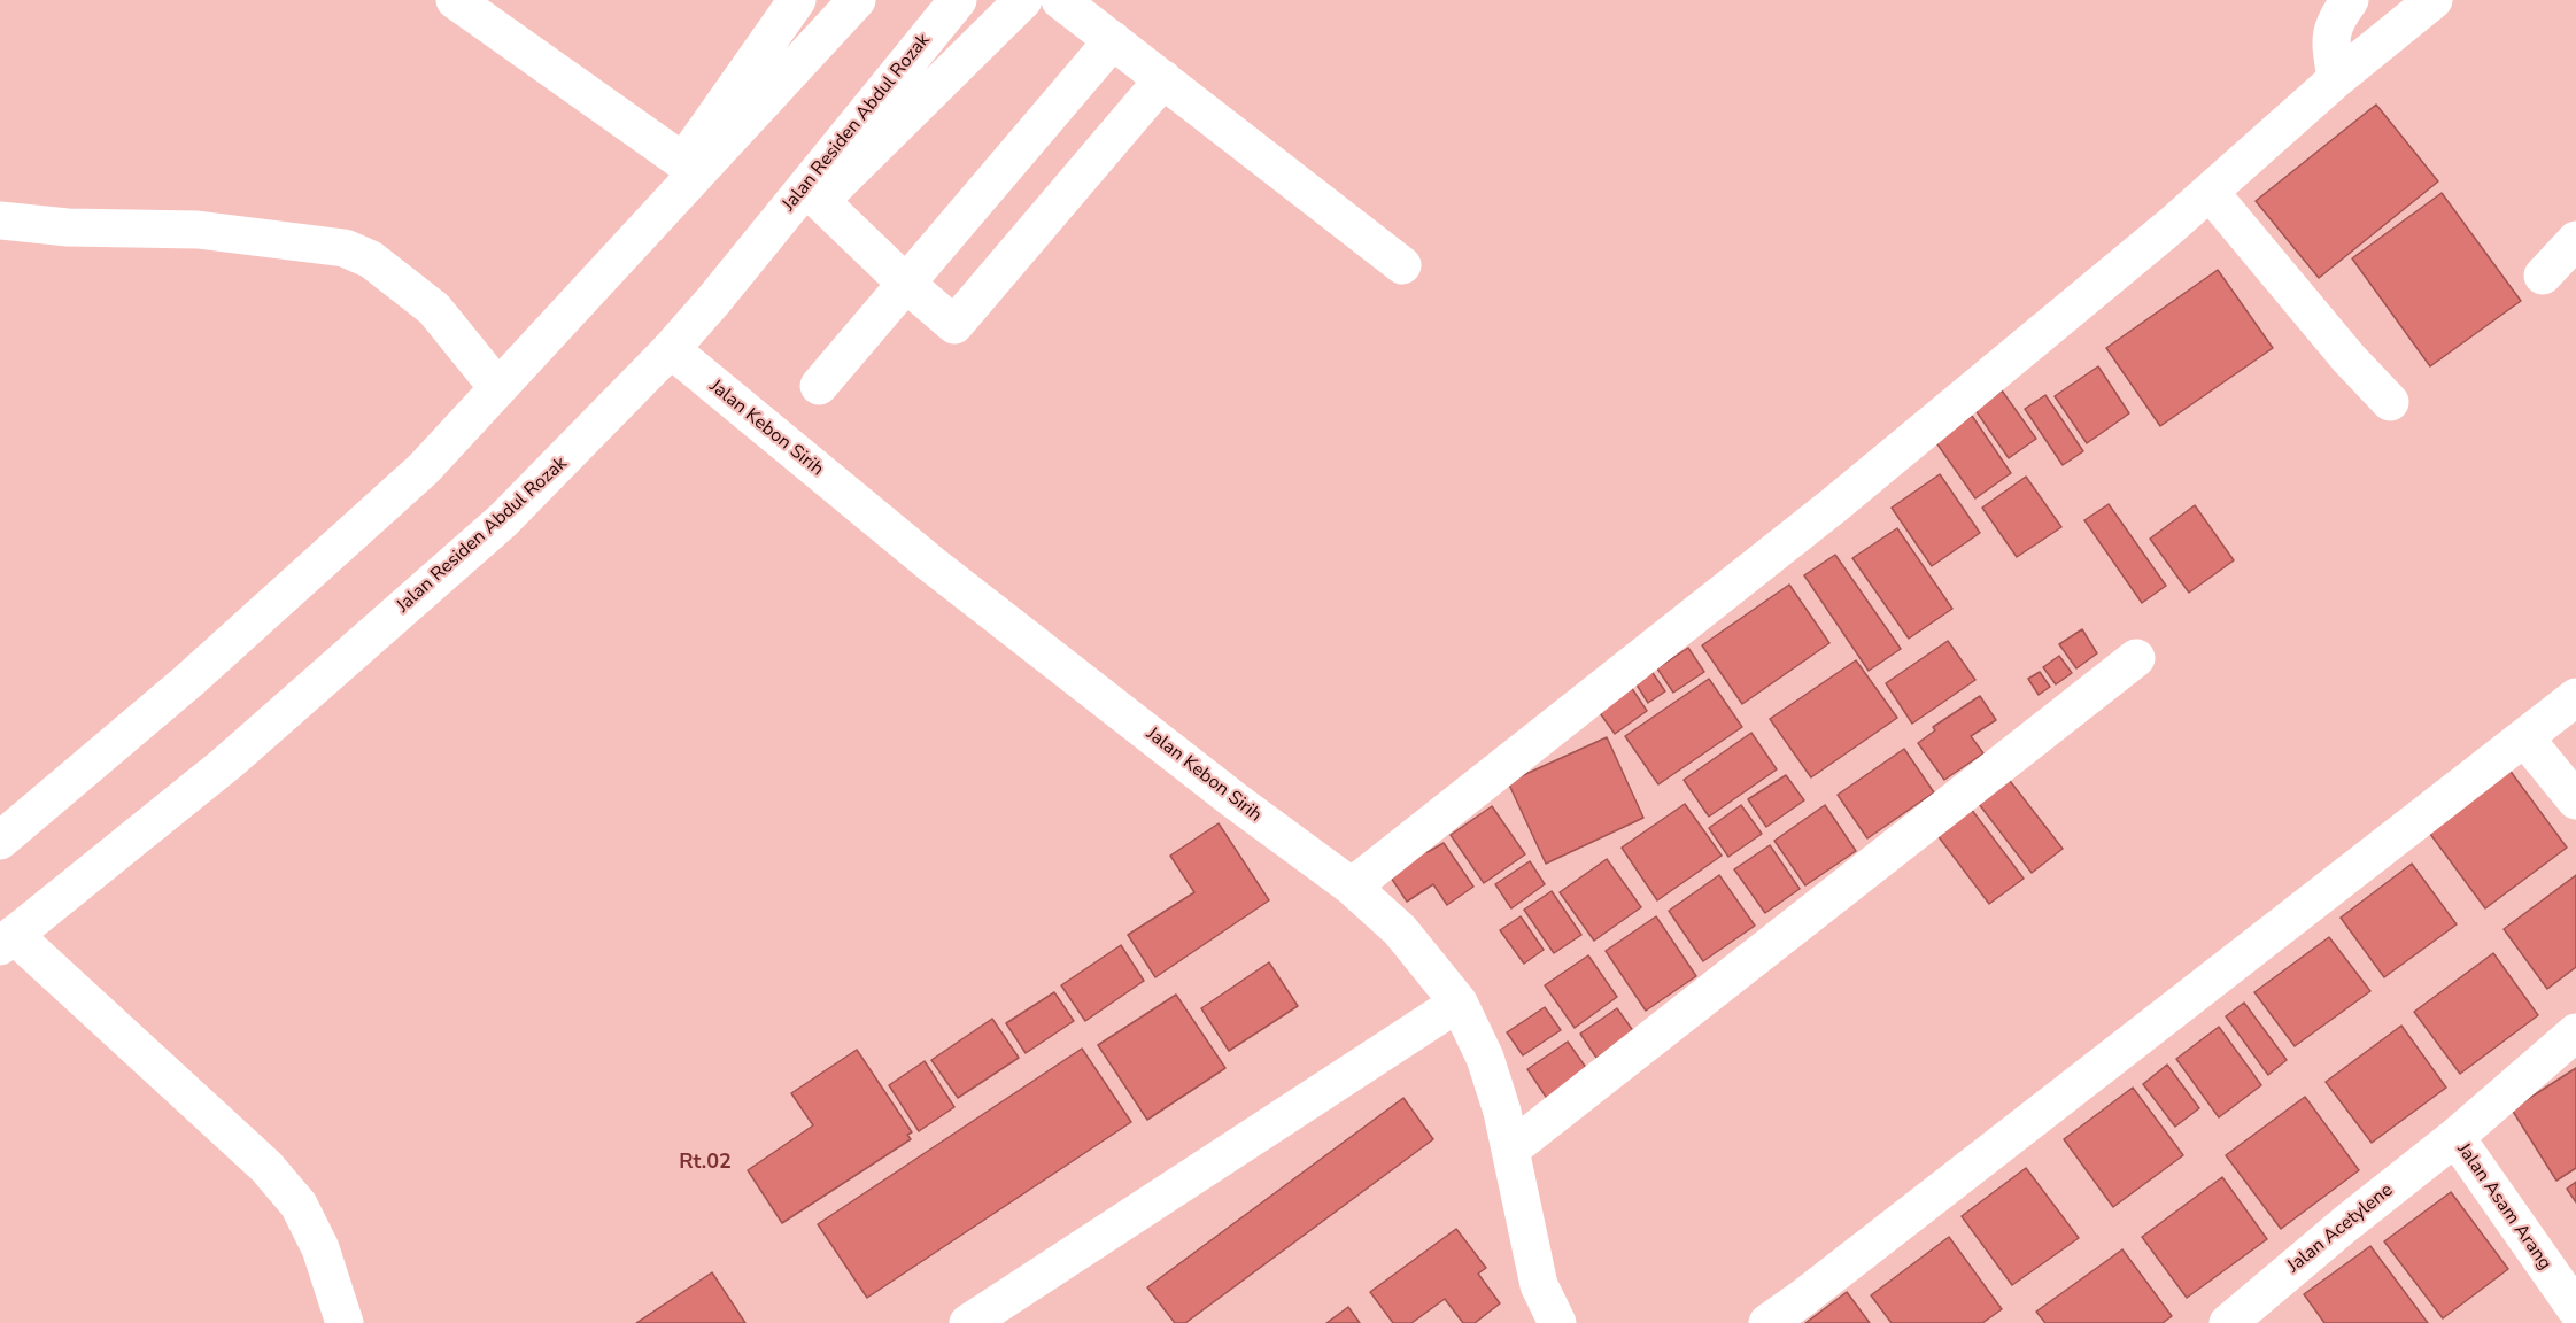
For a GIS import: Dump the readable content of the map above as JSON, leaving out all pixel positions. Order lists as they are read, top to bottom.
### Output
{
  "streets": {
    "main road": [
      "Jalan Residen Abdul Rozak",
      "Jalan Kebon Sirih",
      "Jalan Asam Arang",
      "Jalan Acetylene"
    ]
  },
  "crossings": [
    ["Jalan Residen Abdul Rozak", "Jalan Kebon Sirih"],
    ["Jalan Asam Arang", "Jalan Acetylene"]
  ],
  "districts": ["Rt.02"]
}
